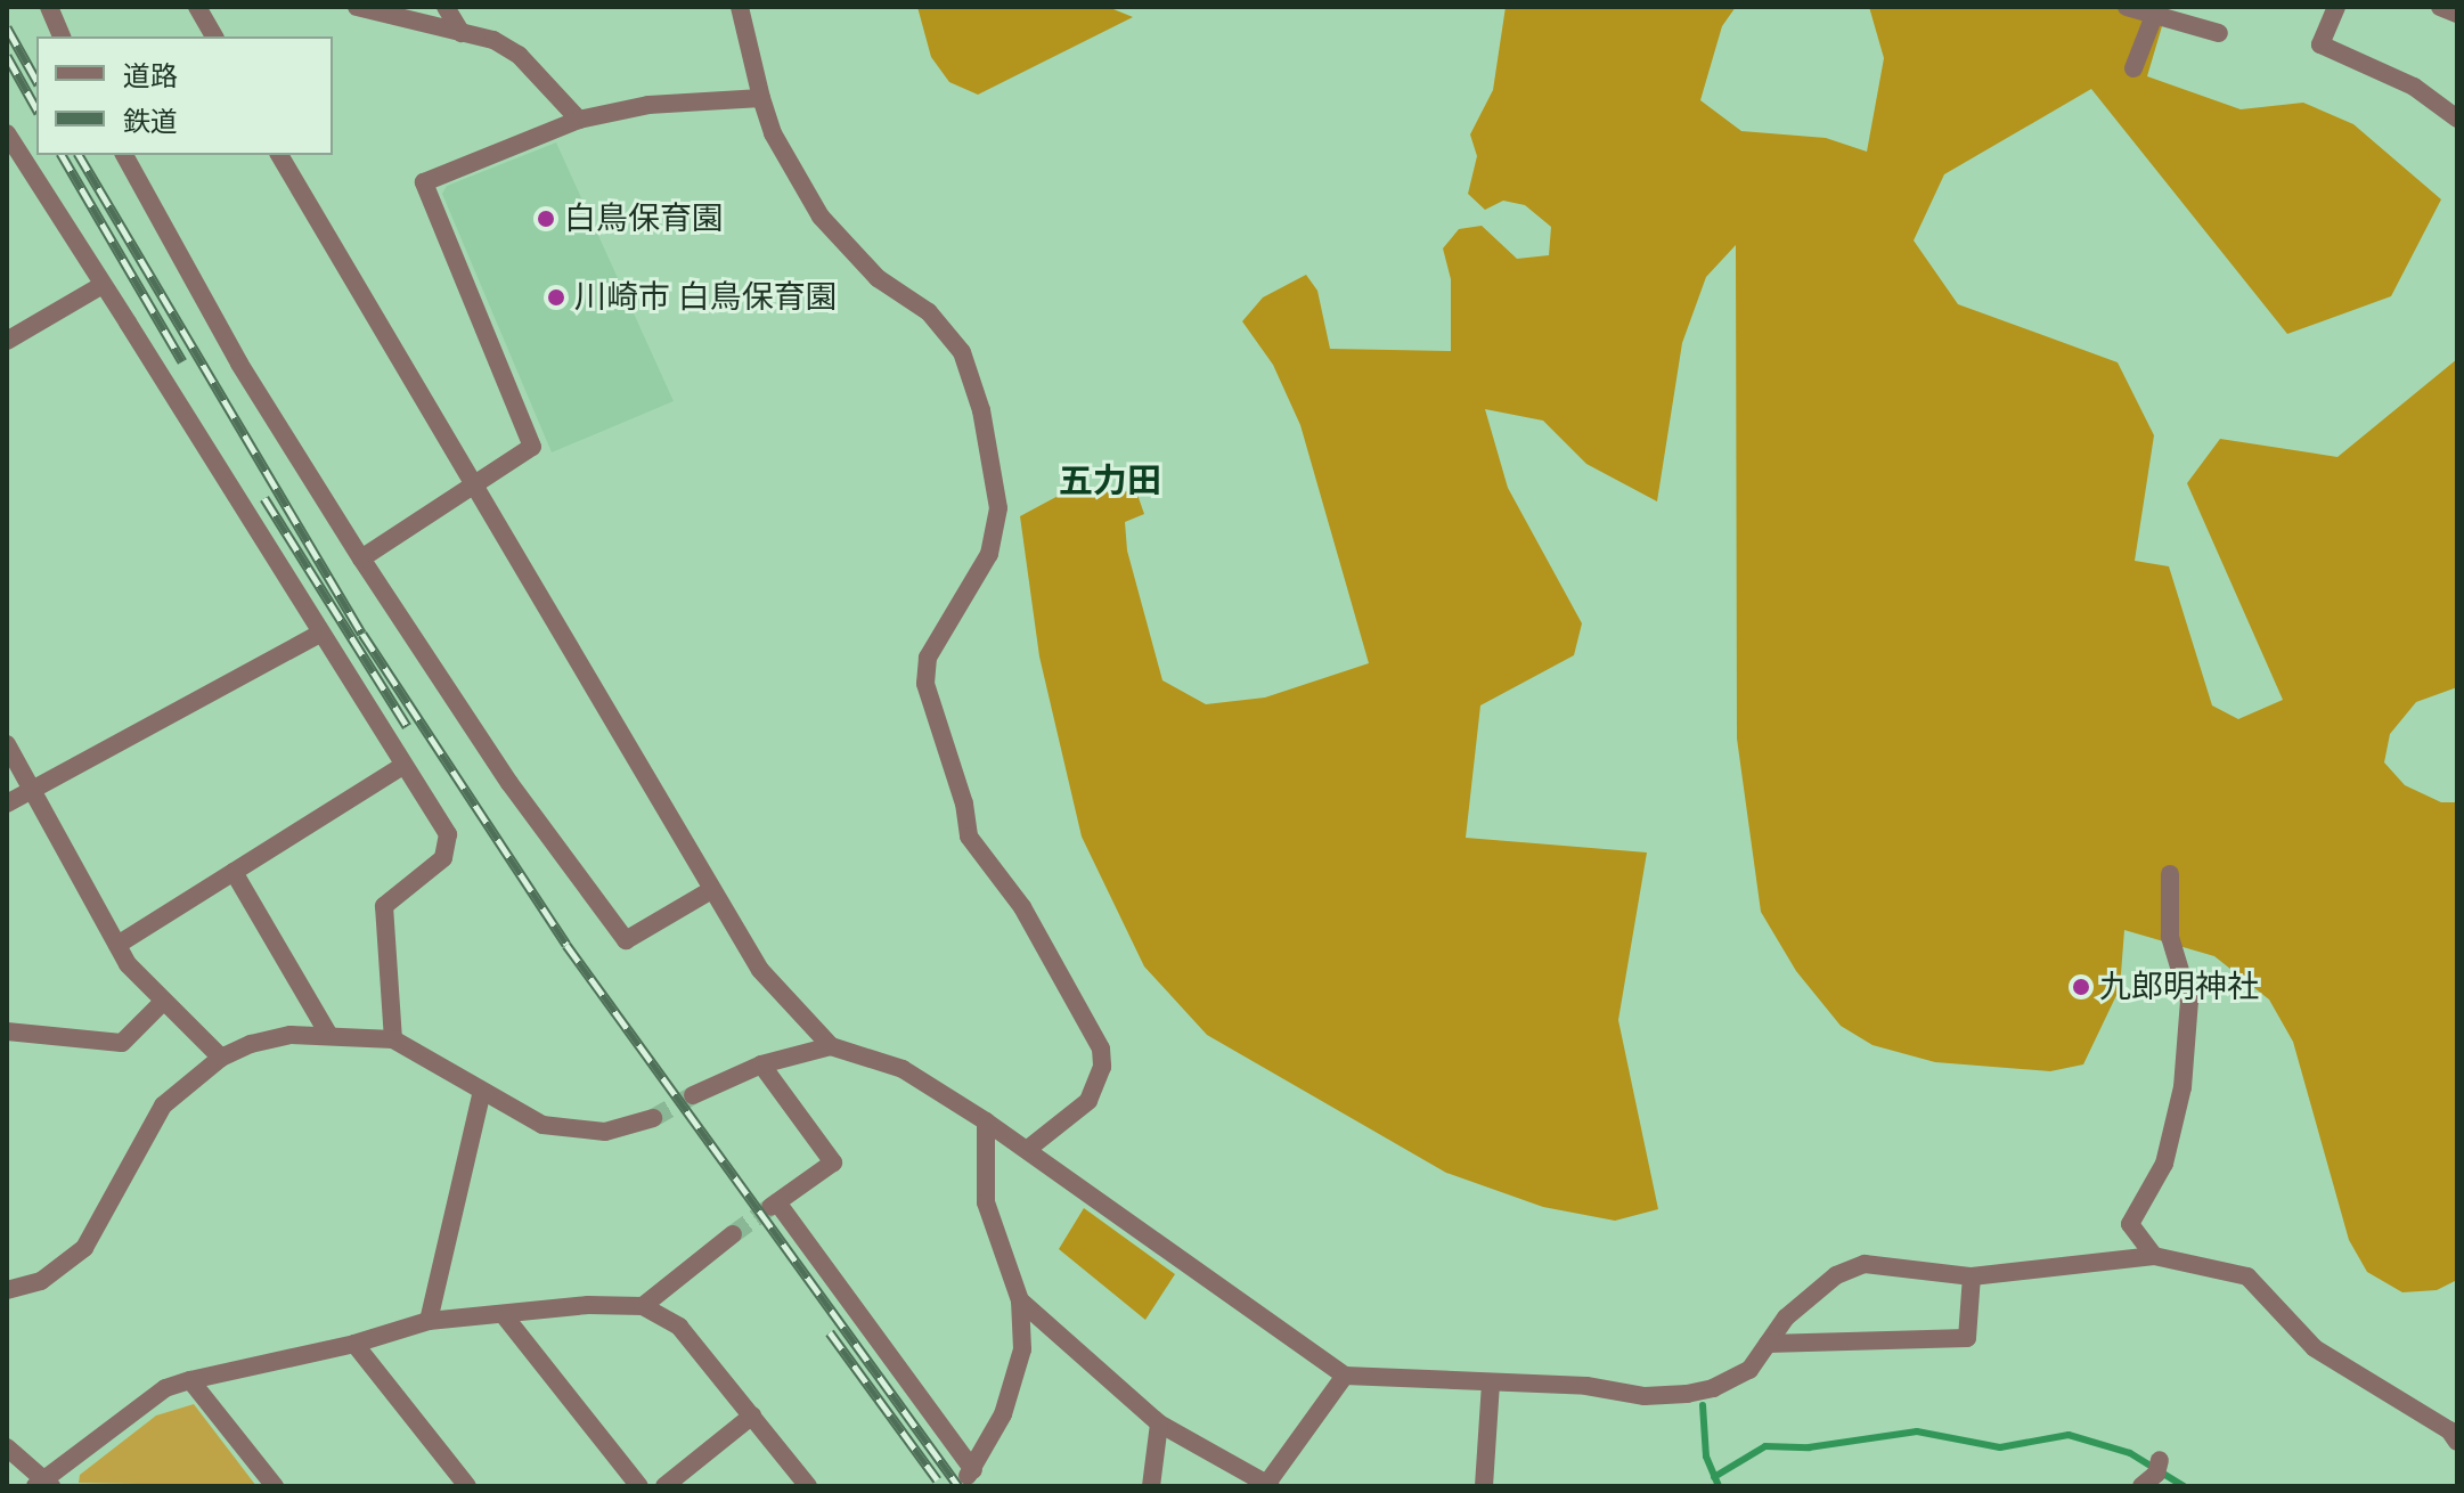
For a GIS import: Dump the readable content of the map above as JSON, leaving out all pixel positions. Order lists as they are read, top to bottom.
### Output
{
  "districts": ["五力田"],
  "places": ["白鳥保育園", "川崎市 白鳥保育園", "九郎明神社"],
  "legend": ["道路", "鉄道"]
}
